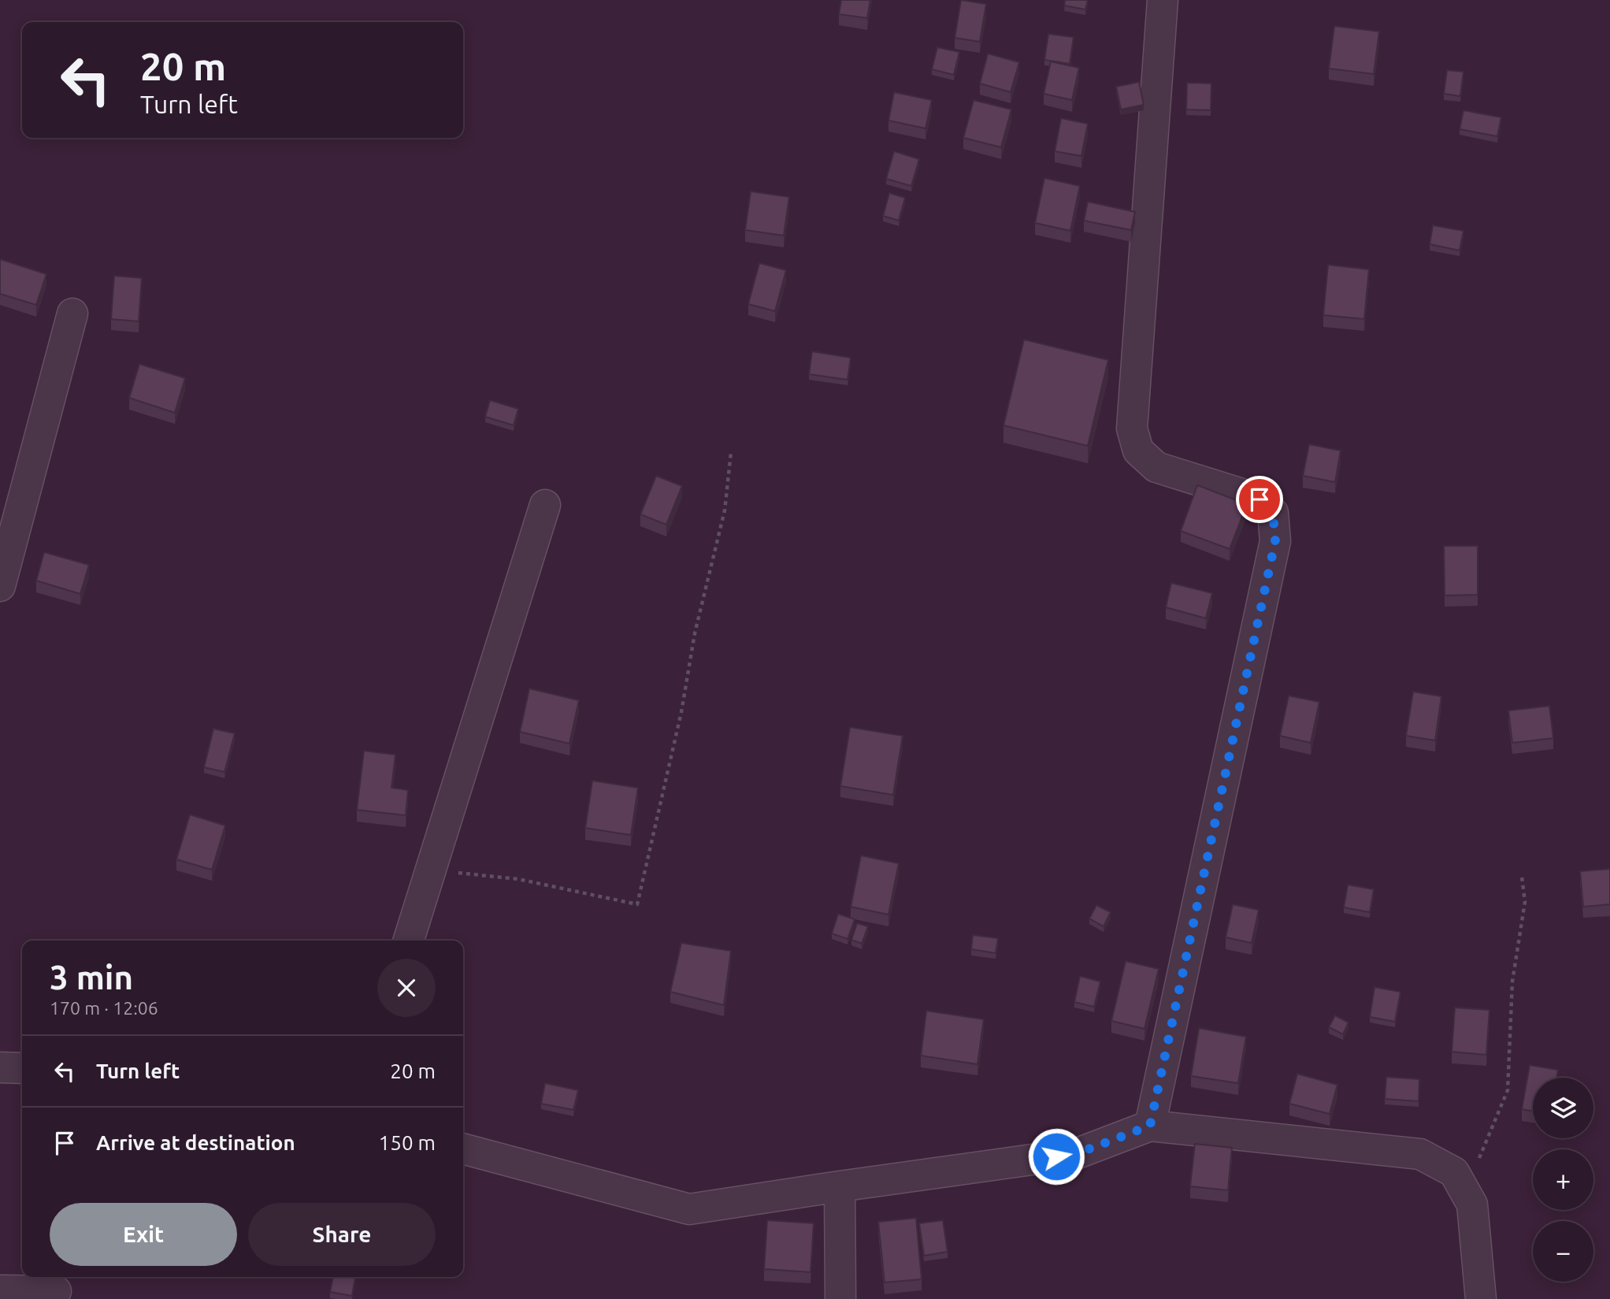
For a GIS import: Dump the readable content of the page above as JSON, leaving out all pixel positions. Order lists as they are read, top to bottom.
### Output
{
  "page": {
    "turn": ["20 m", "Turn left"],
    "heading": ["3 min", "170 m · 12:06"],
    "list": [
      {
        "name": "Turn left",
        "value": "20 m"
      },
      {
        "name": "Arrive at destination",
        "value": "150 m"
      }
    ],
    "map_buttons": ["+", "−"],
    "buttons": ["Exit", "Share"]
  }
}
